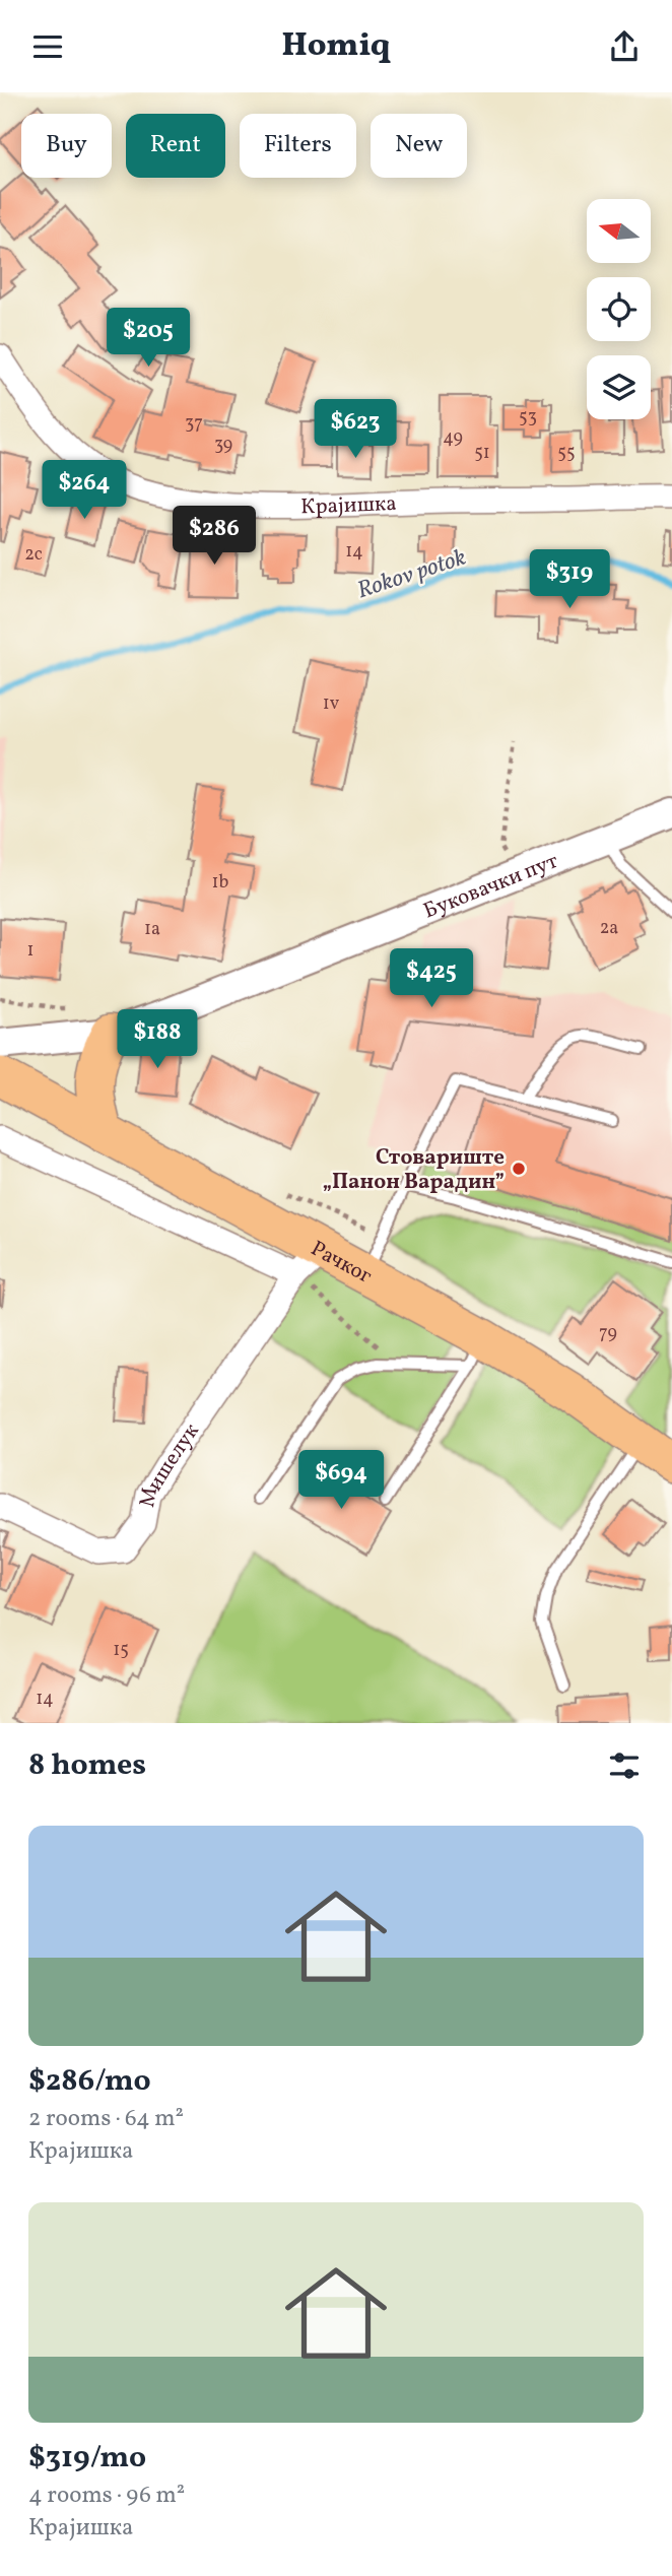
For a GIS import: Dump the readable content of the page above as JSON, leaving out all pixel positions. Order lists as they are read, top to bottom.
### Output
{
  "streets": {
    "main road": ["Рачког"],
    "street": ["Крајишка", "Буковачки пут", "Мишелук"]
  },
  "crossings": [
    ["Рачког", "Мишелук"]
  ],
  "water": ["Rokov potok"],
  "places": ["Стовариште „Панон Варадин”"],
  "house_numbers": [
    "53",
    "37",
    "49",
    "39",
    "51",
    "55",
    "14",
    "2c",
    "1v",
    "1b",
    "2a",
    "1a",
    "1",
    "79",
    "15",
    "14"
  ],
  "north": "left",
  "page": {
    "header": "Homiq",
    "chip": [
      "Buy",
      "Rent",
      "Filters",
      "New"
    ],
    "price": [
      "$205",
      "$623",
      "$264",
      "$286",
      "$319",
      "$425",
      "$188",
      "$694"
    ],
    "heading": "8 homes",
    "list": [
      {
        "name": "$286/mo",
        "note": "2 rooms · 64 m² · Крајишка"
      },
      {
        "name": "$319/mo",
        "note": "4 rooms · 96 m² · Крајишка"
      }
    ]
  }
}
